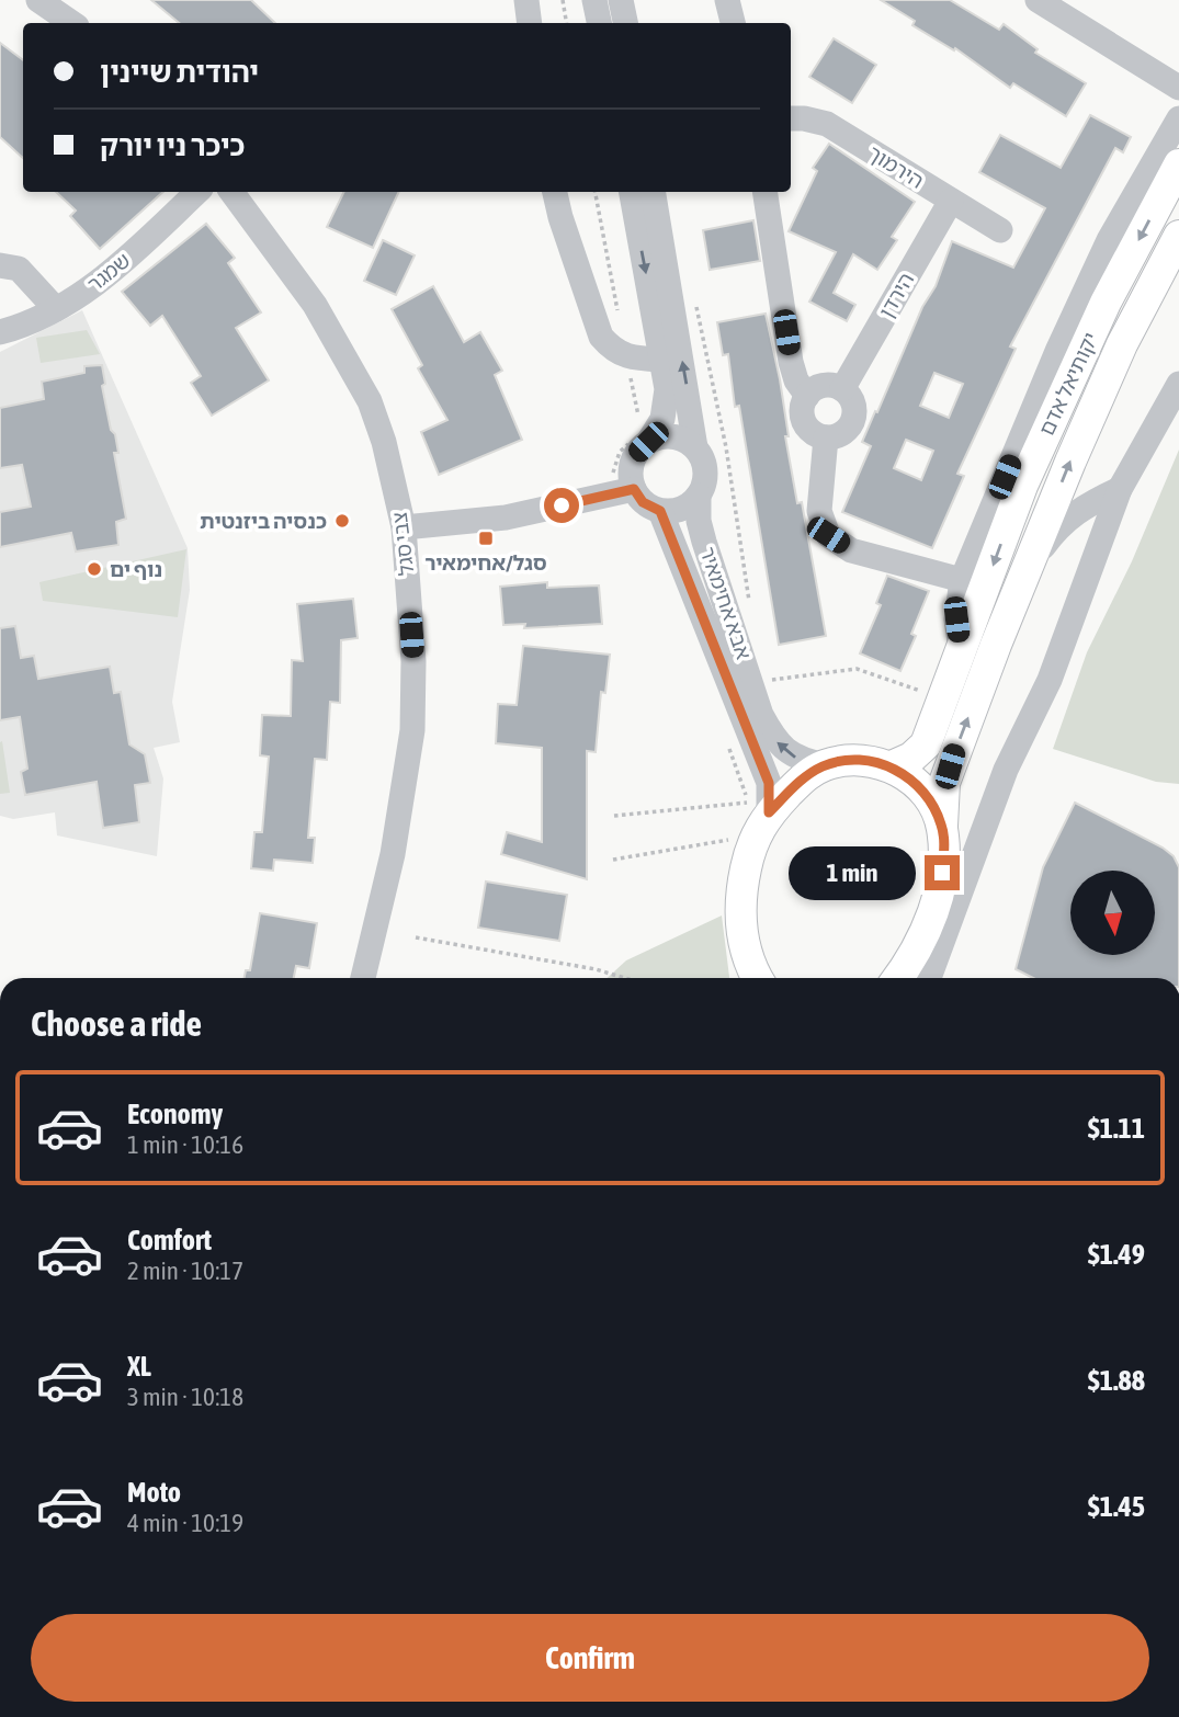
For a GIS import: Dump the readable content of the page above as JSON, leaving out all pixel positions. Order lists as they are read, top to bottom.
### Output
{
  "streets": {
    "main road": ["יקותיאל אדם"],
    "street": [
      "הירמוך",
      "שמגר",
      "הירדן",
      "צבי סגל",
      "אבא אחימאיר"
    ]
  },
  "crossings": [
    ["הירמוך", "הירדן"]
  ],
  "places": {
    "other": ["כנסיה ביזנטית", "נוף ים"],
    "transit": ["סגל/אחימאיר"]
  },
  "north": "bottom",
  "page": {
    "banner": ["יהודית שיינין", "כיכר ניו יורק"],
    "bubble": "1 min",
    "heading": "Choose a ride",
    "list": [
      {
        "name": "Economy",
        "note": "1 min · 10:16",
        "value": "$1.11"
      },
      {
        "name": "Comfort",
        "note": "2 min · 10:17",
        "value": "$1.49"
      },
      {
        "name": "XL",
        "note": "3 min · 10:18",
        "value": "$1.88"
      },
      {
        "name": "Moto",
        "note": "4 min · 10:19",
        "value": "$1.45"
      }
    ],
    "buttons": "Confirm"
  }
}
